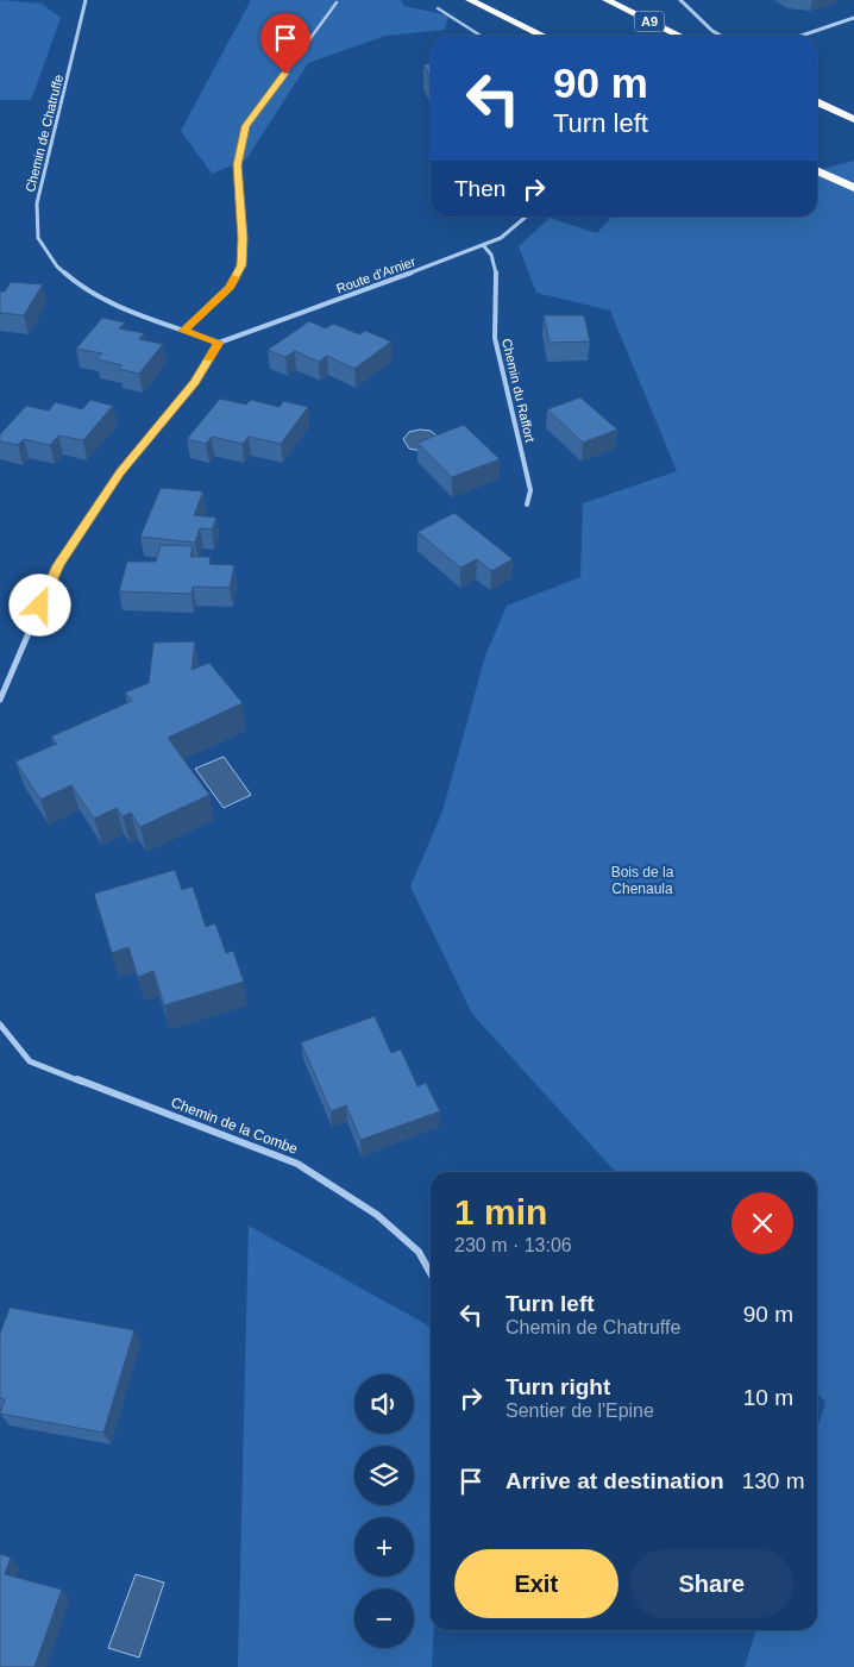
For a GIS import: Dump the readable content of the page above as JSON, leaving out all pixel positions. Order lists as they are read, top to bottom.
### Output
{
  "streets": {
    "highway": ["A9"],
    "street": [
      "Chemin de Chatruffe",
      "Route d'Arnier",
      "Chemin du Raffort",
      "Chemin de la Combe"
    ]
  },
  "crossings": [
    ["Chemin de Chatruffe", "Route d'Arnier"],
    ["Route d'Arnier", "Chemin du Raffort"]
  ],
  "parks": ["Bois de la Chenaula"],
  "page": {
    "turn": ["90 m", "Turn left"],
    "then": "Then",
    "heading": ["1 min", "230 m · 13:06"],
    "list": [
      {
        "name": "Turn left",
        "note": "Chemin de Chatruffe",
        "value": "90 m"
      },
      {
        "name": "Turn right",
        "note": "Sentier de l'Epine",
        "value": "10 m"
      },
      {
        "name": "Arrive at destination",
        "value": "130 m"
      }
    ],
    "map_buttons": ["+", "−"],
    "buttons": ["Exit", "Share"]
  }
}
